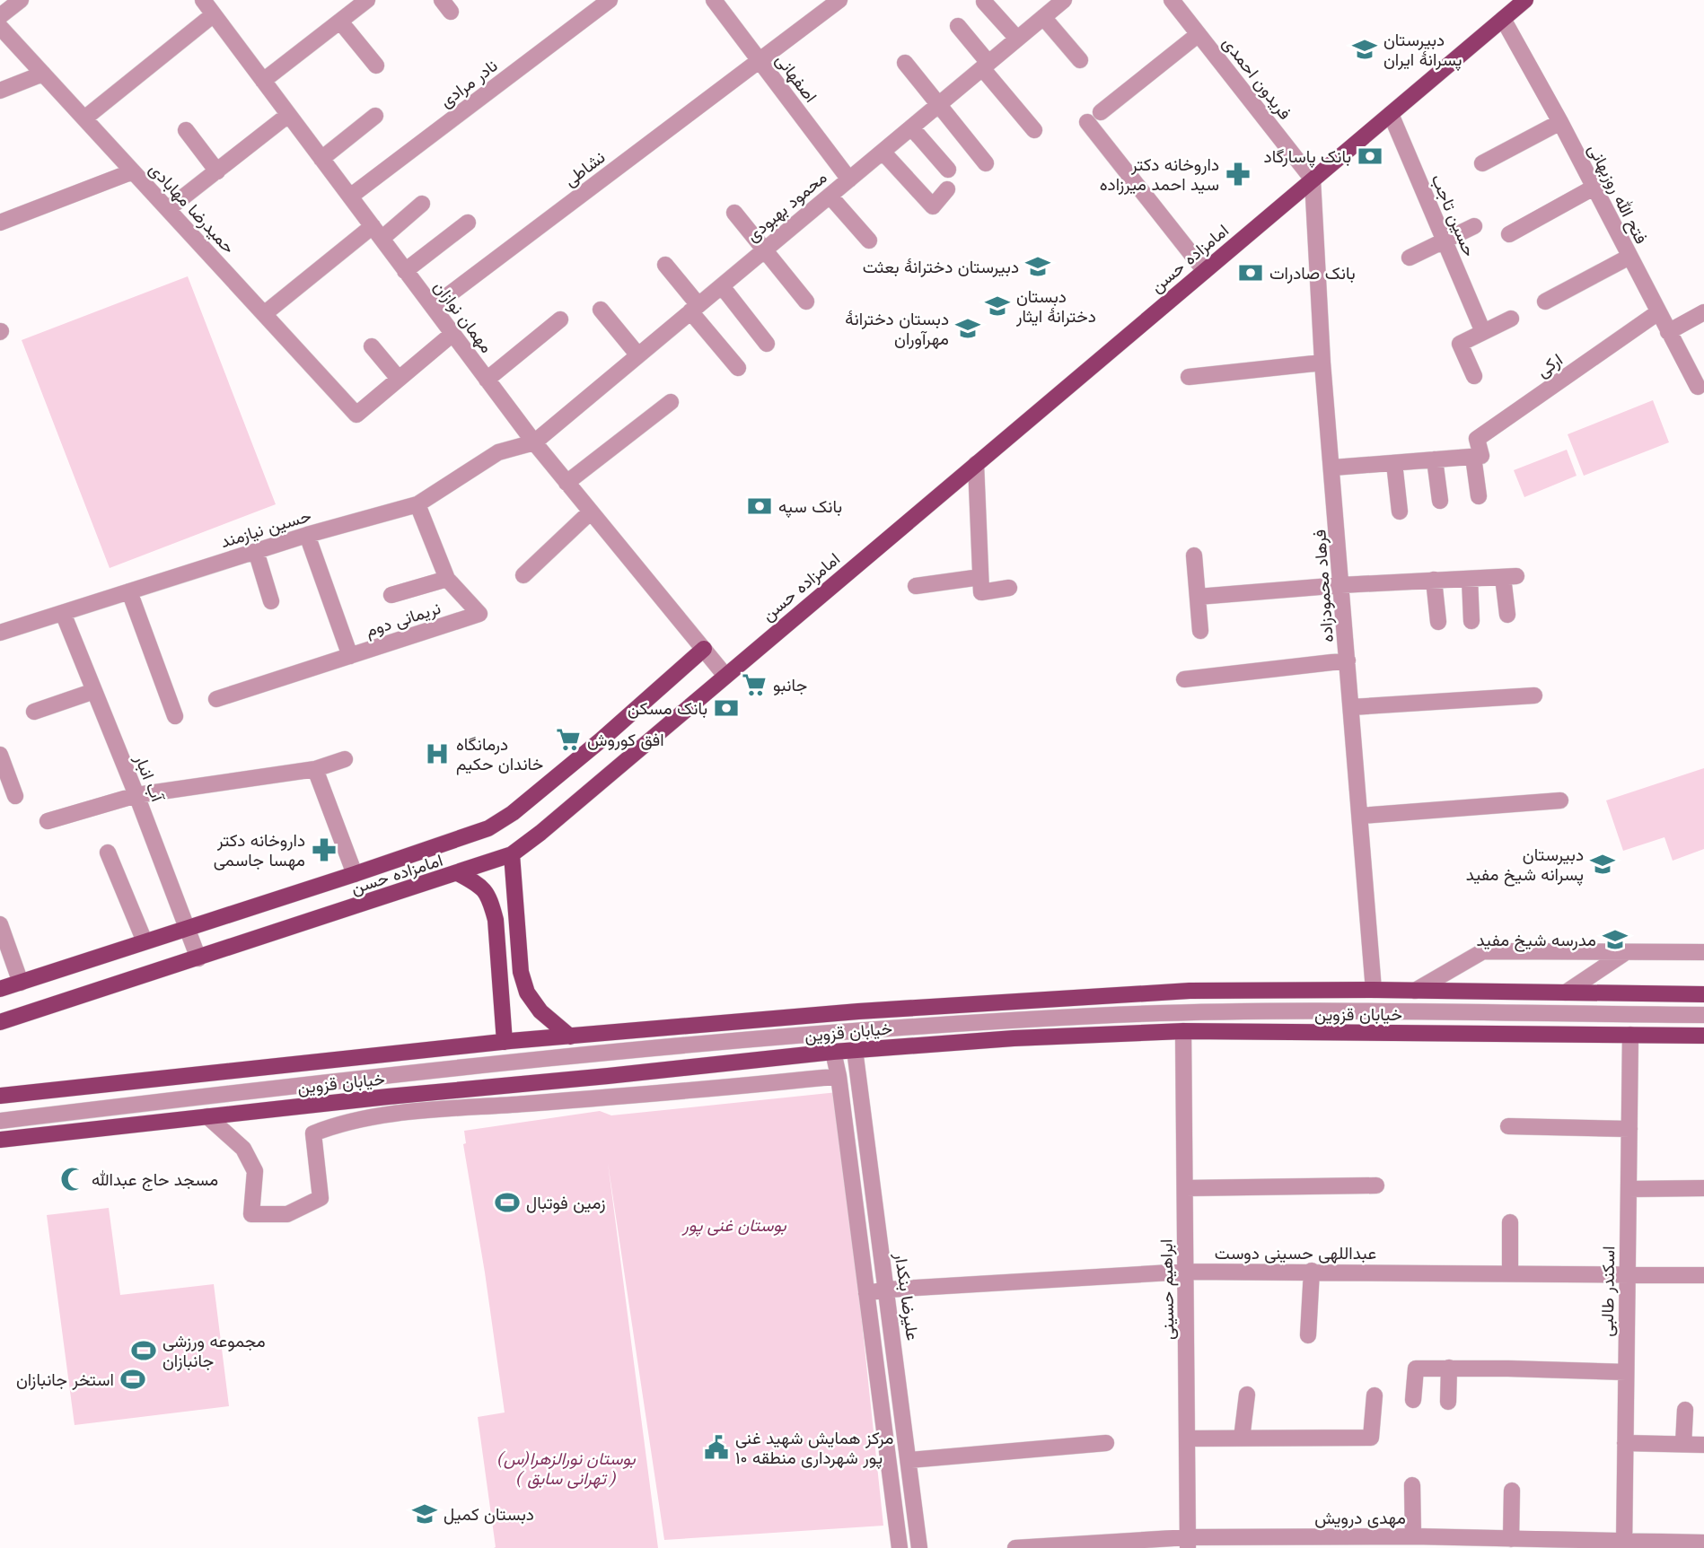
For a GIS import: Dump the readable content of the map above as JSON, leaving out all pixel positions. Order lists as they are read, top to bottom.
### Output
{
  "streets": {
    "main road": ["امامزاده حسن", "خیابان قزوین"],
    "street": [
      "اصفهانی",
      "فریدون احمدی",
      "نادر مرادی",
      "نشاطی",
      "فتح الله روزبهانی",
      "محمود بهبودی",
      "حمیدرضا مهابادی",
      "حسین تاجب",
      "مهمان نوازان",
      "ارکی",
      "حسین نیازمند",
      "فرهاد محمودزاده",
      "نریمانی دوم",
      "آب انبار",
      "عبداللهی حسینی دوست",
      "ابراهیم حسینی",
      "اسکندر طالبی",
      "علیرضا بنکدار",
      "مهدی درویش"
    ]
  },
  "crossings": [
    ["اصفهانی", "نشاطی"],
    ["اصفهانی", "محمود بهبودی"],
    ["فریدون احمدی", "امامزاده حسن"],
    ["فریدون احمدی", "فرهاد محمودزاده"],
    ["نادر مرادی", "مهمان نوازان"],
    ["نشاطی", "مهمان نوازان"],
    ["فتح الله روزبهانی", "امامزاده حسن"],
    ["فتح الله روزبهانی", "ارکی"],
    ["محمود بهبودی", "مهمان نوازان"],
    ["محمود بهبودی", "حسین نیازمند"],
    ["حسین تاجب", "امامزاده حسن"],
    ["امامزاده حسن", "مهمان نوازان"],
    ["امامزاده حسن", "فرهاد محمودزاده"],
    ["امامزاده حسن", "آب انبار"],
    ["مهمان نوازان", "حسین نیازمند"],
    ["حسین نیازمند", "نریمانی دوم"],
    ["حسین نیازمند", "آب انبار"],
    ["فرهاد محمودزاده", "خیابان قزوین"],
    ["خیابان قزوین", "ابراهیم حسینی"],
    ["خیابان قزوین", "اسکندر طالبی"],
    ["خیابان قزوین", "علیرضا بنکدار"],
    ["عبداللهی حسینی دوست", "ابراهیم حسینی"],
    ["عبداللهی حسینی دوست", "اسکندر طالبی"],
    ["عبداللهی حسینی دوست", "علیرضا بنکدار"],
    ["ابراهیم حسینی", "مهدی درویش"],
    ["اسکندر طالبی", "مهدی درویش"]
  ],
  "parks": ["بوستان غنی پور", "بوستان نورالزهرا(س) ( تهرانی سابق )"],
  "places": {
    "school or university": [
      "دبیرستان پسرانهٔ ایران",
      "دبیرستان دخترانهٔ بعثت",
      "دبستان دخترانهٔ ایثار",
      "دبستان دخترانهٔ مهرآوران",
      "دبیرستان پسرانه شیخ مفید",
      "مدرسه شیخ مفید",
      "دبستان کمیل"
    ],
    "bank": [
      "بانک پاسارگاد",
      "بانک صادرات",
      "بانک سپه",
      "بانک مسکن"
    ],
    "pharmacy": ["داروخانه دکتر سید احمد میرزاده", "داروخانه دکتر مهسا جاسمی"],
    "supermarket": ["جانبو", "افق کوروش"],
    "hospital": ["درمانگاه خاندان حکیم"],
    "mosque": ["مسجد حاج عبدالله"],
    "sports": ["زمین فوتبال", "مجموعه ورزشی جانبازان", "استخر جانبازان"],
    "public building": ["مرکز همایش شهید غنی پور شهرداری منطقه ۱۰"]
  }
}
